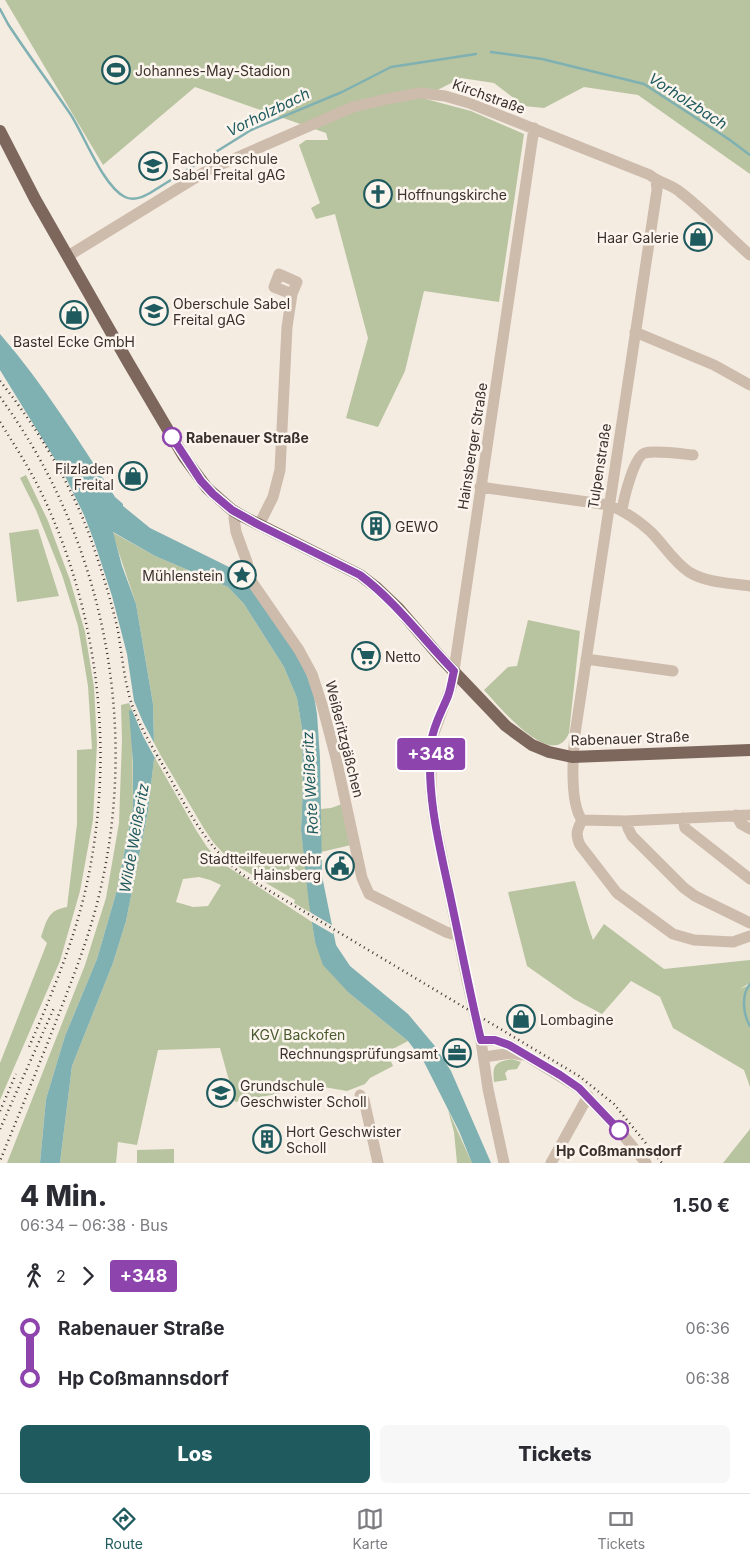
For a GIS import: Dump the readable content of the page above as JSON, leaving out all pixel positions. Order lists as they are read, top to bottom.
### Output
{
  "streets": {
    "main road": ["Rabenauer Straße"],
    "street": [
      "Kirchstraße",
      "Hainsberger Straße",
      "Tulpenstraße",
      "Weißeritzgäßchen"
    ]
  },
  "crossings": [
    ["Kirchstraße", "Hainsberger Straße"],
    ["Kirchstraße", "Tulpenstraße"],
    ["Kirchstraße", "Rabenauer Straße"],
    ["Hainsberger Straße", "Rabenauer Straße"],
    ["Hainsberger Straße", "Weißeritzgäßchen"],
    ["Tulpenstraße", "Rabenauer Straße"],
    ["Rabenauer Straße", "Weißeritzgäßchen"]
  ],
  "water": ["Vorholzbach", "Rote Weißeritz", "Wilde Weißeritz"],
  "parks": ["KGV Backofen"],
  "places": {
    "sports": ["Johannes-May-Stadion"],
    "school or university": ["Fachoberschule Sabel Freital gAG", "Oberschule Sabel Freital gAG", "Grundschule Geschwister Scholl"],
    "church": ["Hoffnungskirche"],
    "shop": [
      "Haar Galerie",
      "Bastel Ecke GmbH",
      "Filzladen Freital",
      "Lombagine"
    ],
    "other": ["Rabenauer Straße", "Hp Coßmannsdorf"],
    "building": ["GEWO", "Hort Geschwister Scholl"],
    "place": ["Mühlenstein"],
    "supermarket": ["Netto"],
    "public building": ["Stadtteilfeuerwehr Hainsberg"],
    "office": ["Rechnungsprüfungsamt"]
  },
  "lines": ["bus line +348"],
  "page": {
    "on_map": "+348",
    "heading": ["4 Min.", "06:34 – 06:38 · Bus", "1.50 €"],
    "legs": ["2", "+348"],
    "list": [
      {
        "name": "Rabenauer Straße",
        "value": "06:36"
      },
      {
        "name": "Hp Coßmannsdorf",
        "value": "06:38"
      }
    ],
    "buttons": ["Los", "Tickets"],
    "tabs": ["Route", "Karte", "Tickets"]
  }
}
